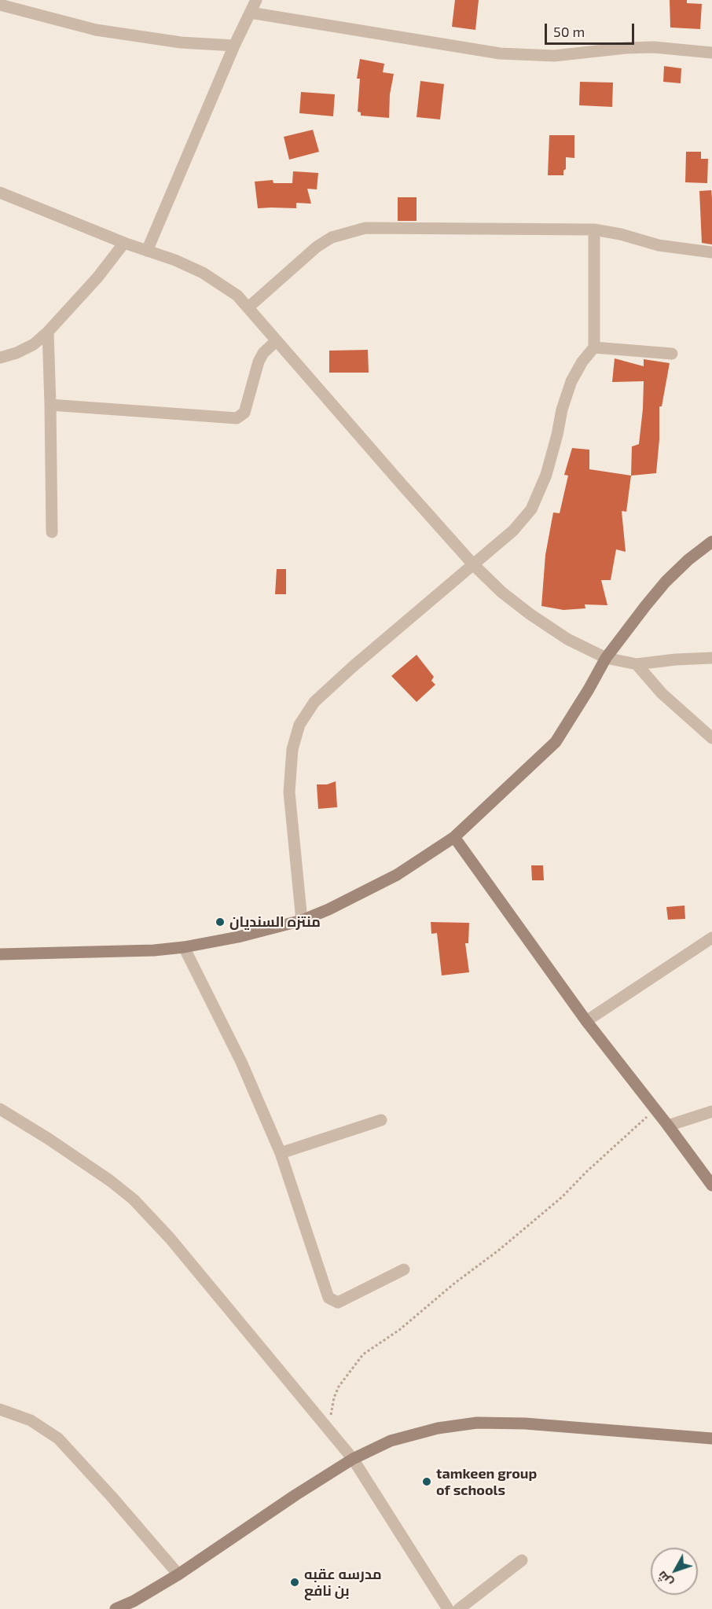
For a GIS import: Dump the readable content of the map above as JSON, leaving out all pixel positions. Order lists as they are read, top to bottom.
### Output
{
  "places": ["منتزه السنديان", "tamkeen group of schools", "مدرسه عقبه بن نافع"],
  "scale_bar": "50 m",
  "north": "bottom left"
}
